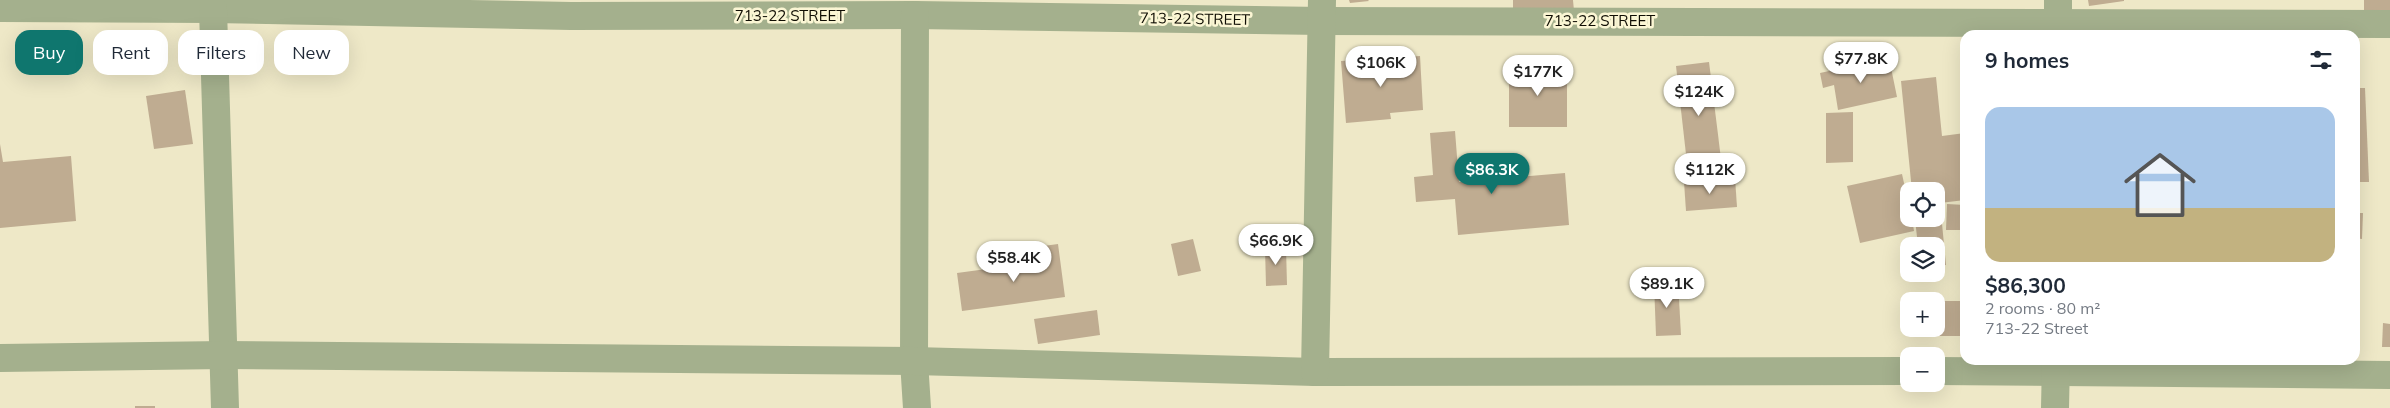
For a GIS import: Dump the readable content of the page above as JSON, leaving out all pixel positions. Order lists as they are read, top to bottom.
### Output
{
  "streets": {
    "street": ["713-22 STREET"]
  },
  "page": {
    "chip": [
      "Buy",
      "Rent",
      "Filters",
      "New"
    ],
    "heading": "9 homes",
    "price": [
      "$77.8K",
      "$106K",
      "$177K",
      "$124K",
      "$86.3K",
      "$112K",
      "$66.9K",
      "$58.4K",
      "$89.1K"
    ],
    "list": [
      {
        "name": "$86,300",
        "note": "2 rooms · 80 m² · 713-22 Street"
      }
    ],
    "map_buttons": ["+", "−"]
  }
}
